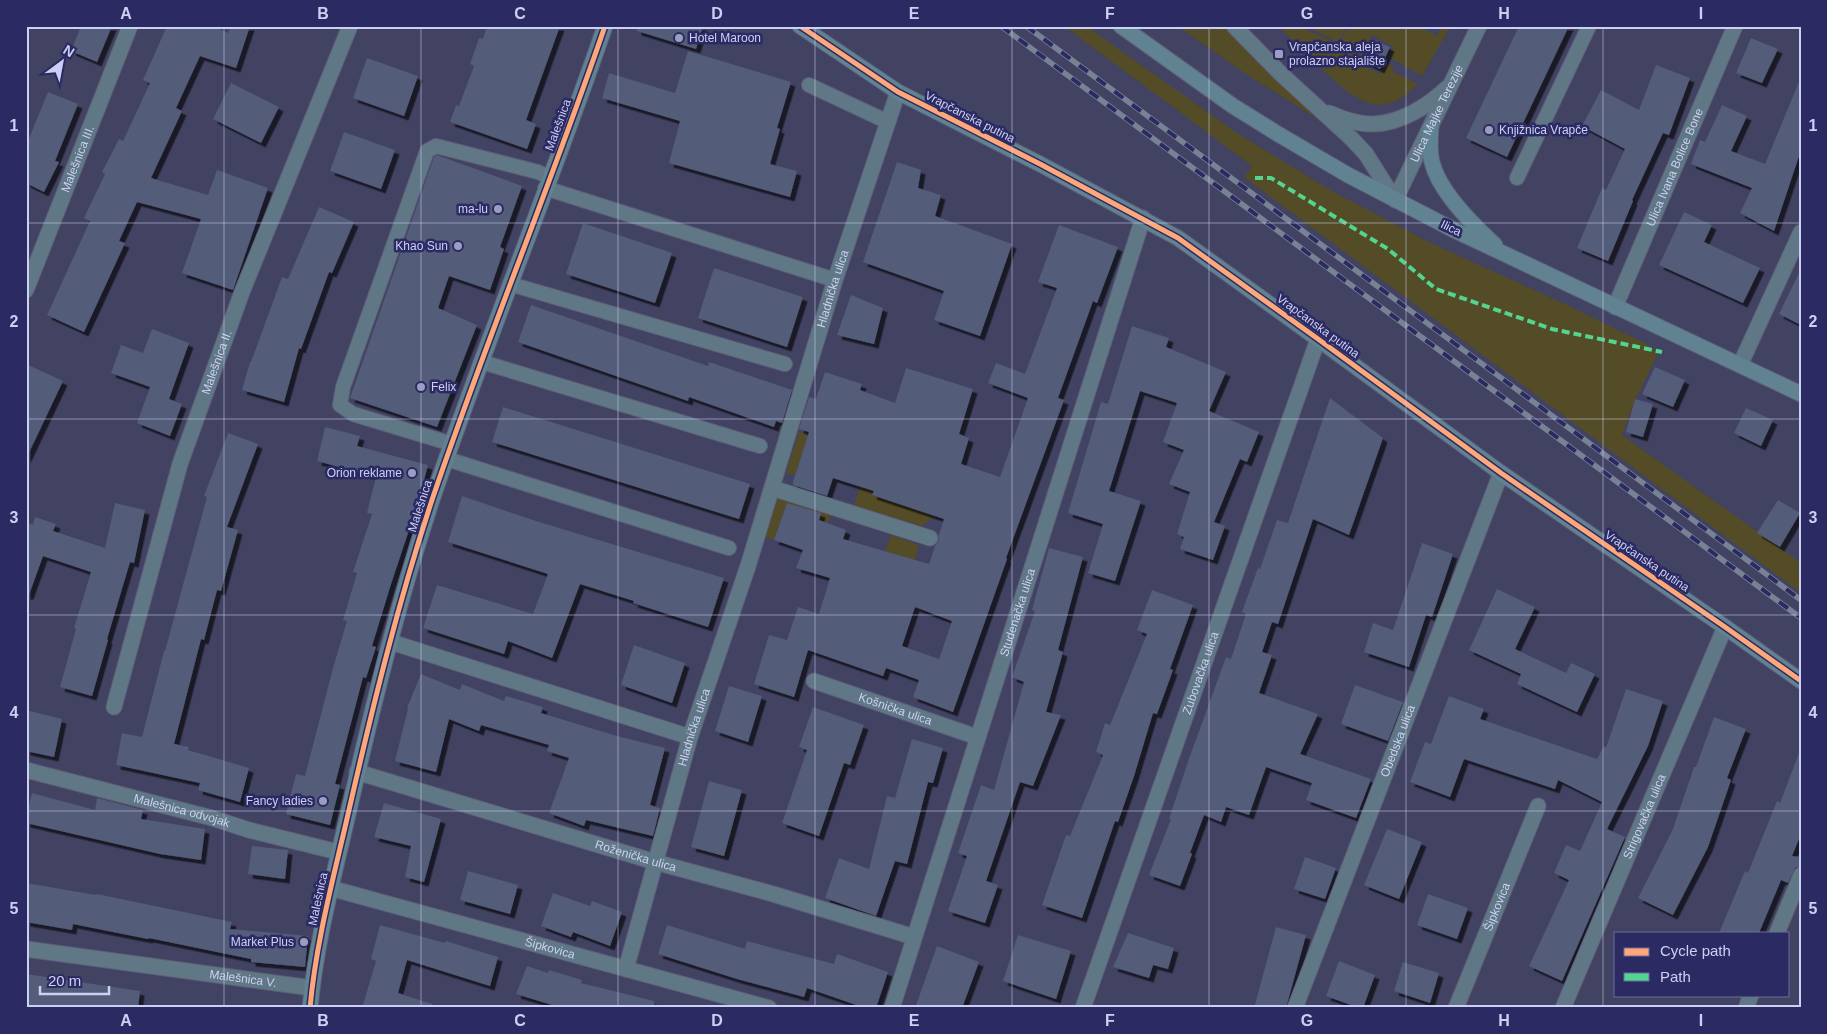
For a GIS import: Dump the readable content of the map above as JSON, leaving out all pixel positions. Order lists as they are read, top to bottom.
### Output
{
  "streets": {
    "street": [
      "Ulica Majke Terezije",
      "Vrapčanska putina",
      "Malešnica",
      "Malešnica III.",
      "Ulica Ivana Bolice Bone",
      "Ilica",
      "Hladnička ulica",
      "Malešnica II.",
      "Studenačka ulica",
      "Zubovačka ulica",
      "Košnička ulica",
      "Obedska ulica",
      "Malešnica odvojak",
      "Strigovačka ulica",
      "Roženička ulica",
      "Šipkovica",
      "Malešnica V."
    ]
  },
  "crossings": [
    ["Ulica Majke Terezije", "Ilica"],
    ["Vrapčanska putina", "Hladnička ulica"],
    ["Vrapčanska putina", "Studenačka ulica"],
    ["Vrapčanska putina", "Zubovačka ulica"],
    ["Vrapčanska putina", "Obedska ulica"],
    ["Vrapčanska putina", "Strigovačka ulica"],
    ["Malešnica", "Malešnica odvojak"],
    ["Malešnica", "Roženička ulica"],
    ["Malešnica", "Šipkovica"],
    ["Malešnica", "Malešnica V."],
    ["Ulica Ivana Bolice Bone", "Ilica"],
    ["Hladnička ulica", "Roženička ulica"],
    ["Hladnička ulica", "Šipkovica"],
    ["Studenačka ulica", "Košnička ulica"],
    ["Studenačka ulica", "Roženička ulica"]
  ],
  "places": {
    "other": [
      "Hotel Maroon",
      "Knjižnica Vrapče",
      "ma-lu",
      "Khao Sun",
      "Felix",
      "Orion reklame",
      "Fancy ladies",
      "Market Plus"
    ],
    "transit": ["Vrapčanska aleja prolazno stajalište"]
  },
  "legend": ["Cycle path", "Path"],
  "scale_bar": "20 m",
  "north": "top right",
  "grid": {
    "columns": [
      "A",
      "B",
      "C",
      "D",
      "E",
      "F",
      "G",
      "H",
      "I"
    ],
    "rows": [
      "1",
      "2",
      "3",
      "4",
      "5"
    ]
  }
}
